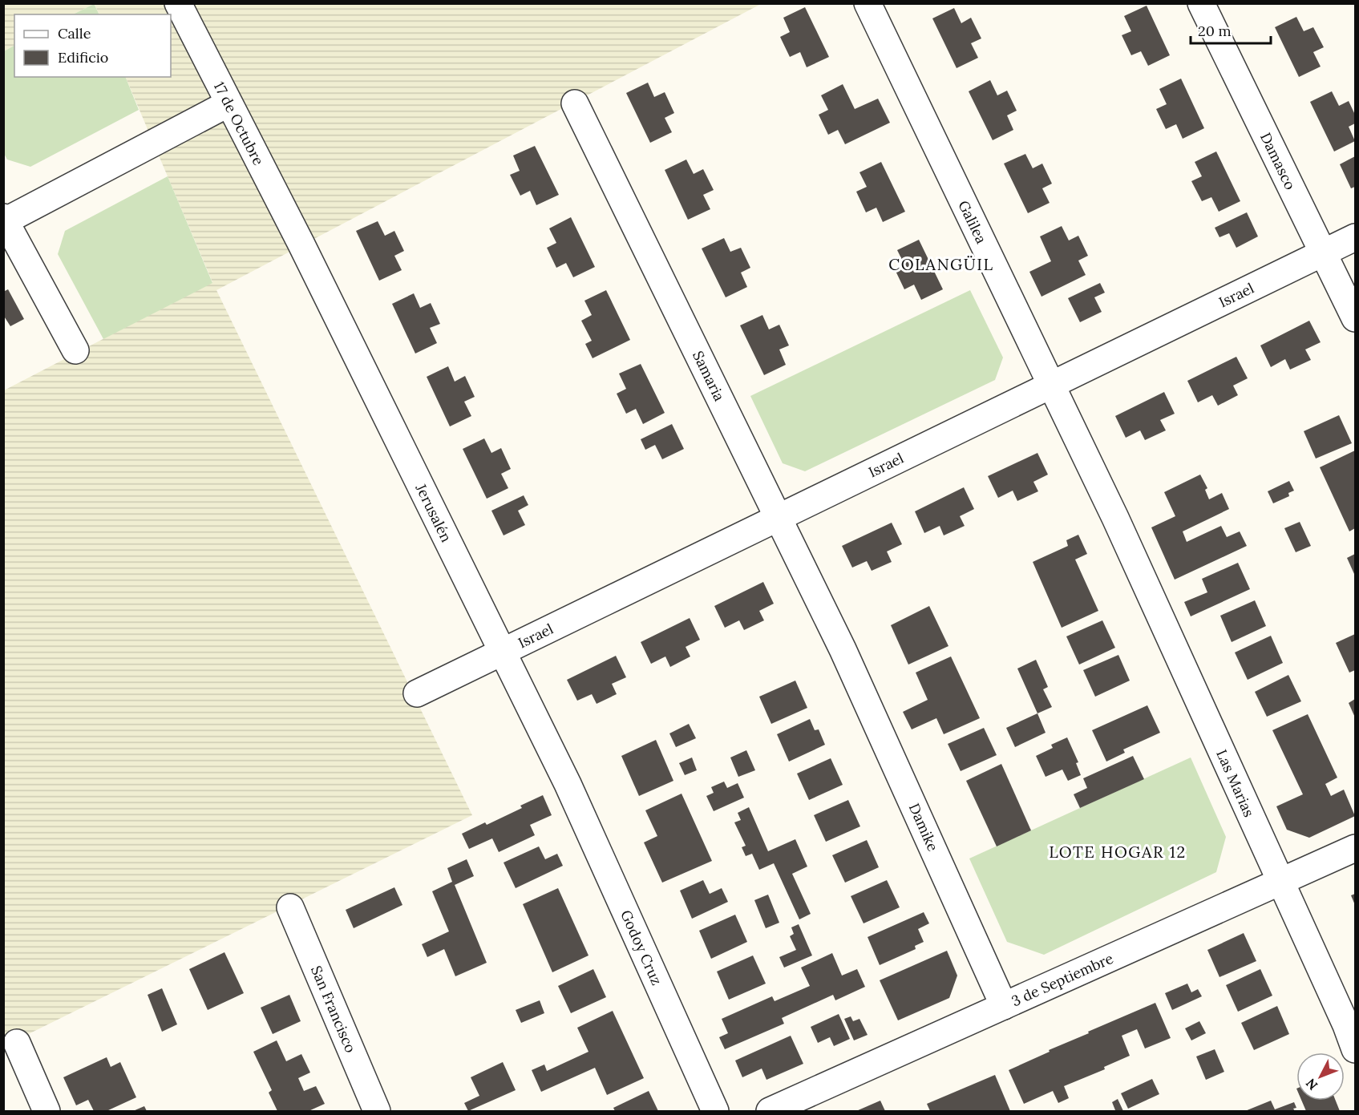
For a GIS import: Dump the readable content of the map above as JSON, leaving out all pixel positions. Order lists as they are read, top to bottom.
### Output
{
  "streets": {
    "street": [
      "17 de Octubre",
      "Damasco",
      "Galilea",
      "Israel",
      "Samaria",
      "Jerusalén",
      "Las Marias",
      "Damike",
      "Godoy Cruz",
      "3 de Septiembre",
      "San Francisco"
    ]
  },
  "crossings": [
    ["17 de Octubre", "Jerusalén"],
    ["Damasco", "Israel"],
    ["Galilea", "Israel"],
    ["Galilea", "Las Marias"],
    ["Israel", "Samaria"],
    ["Israel", "Jerusalén"],
    ["Samaria", "Damike"],
    ["Jerusalén", "Godoy Cruz"],
    ["Las Marias", "3 de Septiembre"],
    ["Damike", "3 de Septiembre"]
  ],
  "districts": ["COLANGÜIL", "LOTE HOGAR 12"],
  "legend": ["Calle", "Edificio"],
  "scale_bar": "20 m",
  "north": "bottom left"
}
